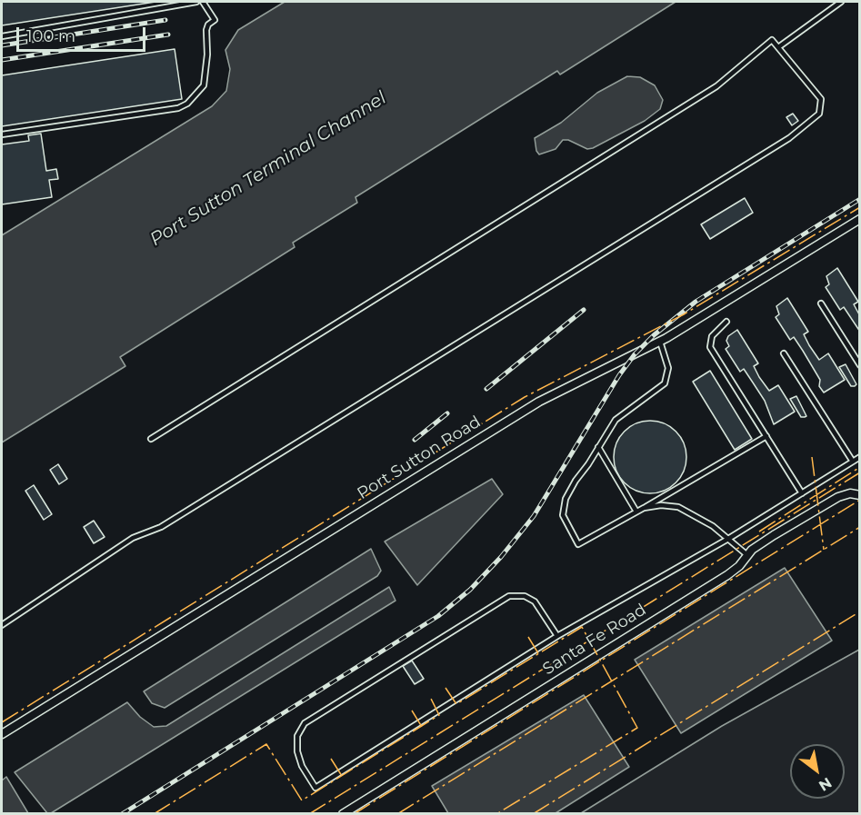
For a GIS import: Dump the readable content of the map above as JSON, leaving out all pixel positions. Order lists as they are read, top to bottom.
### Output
{
  "streets": {
    "street": ["Port Sutton Road", "Santa Fe Road"]
  },
  "water": ["Port Sutton Terminal Channel"],
  "scale_bar": "100 m",
  "north": "bottom right"
}
